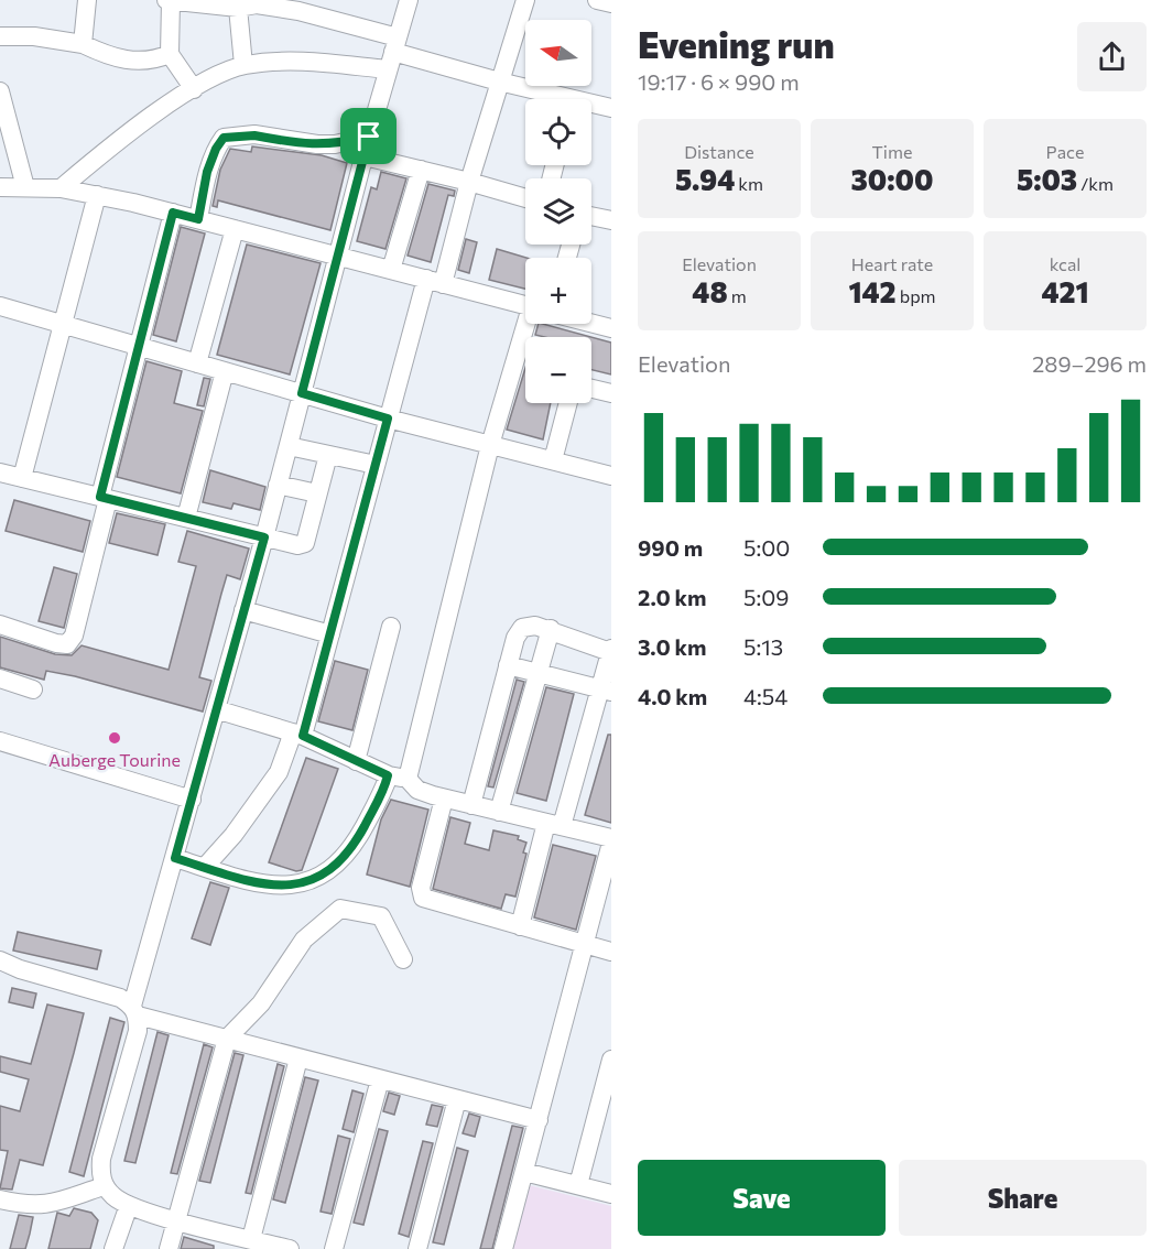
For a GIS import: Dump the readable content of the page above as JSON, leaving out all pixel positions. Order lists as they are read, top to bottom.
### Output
{
  "places": ["Auberge Tourine"],
  "north": "left",
  "page": {
    "heading": ["Evening run", "19:17 · 6 × 990 m"],
    "map_buttons": ["+", "−"],
    "stats": [
      ["Distance", "5.94 km"],
      ["Time", "30:00"],
      ["Pace", "5:03 /km"],
      ["Elevation", "48 m"],
      ["Heart rate", "142 bpm"],
      ["kcal", "421"]
    ],
    "chart": ["Elevation", "289–296 m"],
    "list": [
      {
        "name": "990 m",
        "note": "5:00"
      },
      {
        "name": "2.0 km",
        "note": "5:09"
      },
      {
        "name": "3.0 km",
        "note": "5:13"
      },
      {
        "name": "4.0 km",
        "note": "4:54"
      }
    ],
    "buttons": ["Save", "Share"]
  }
}
